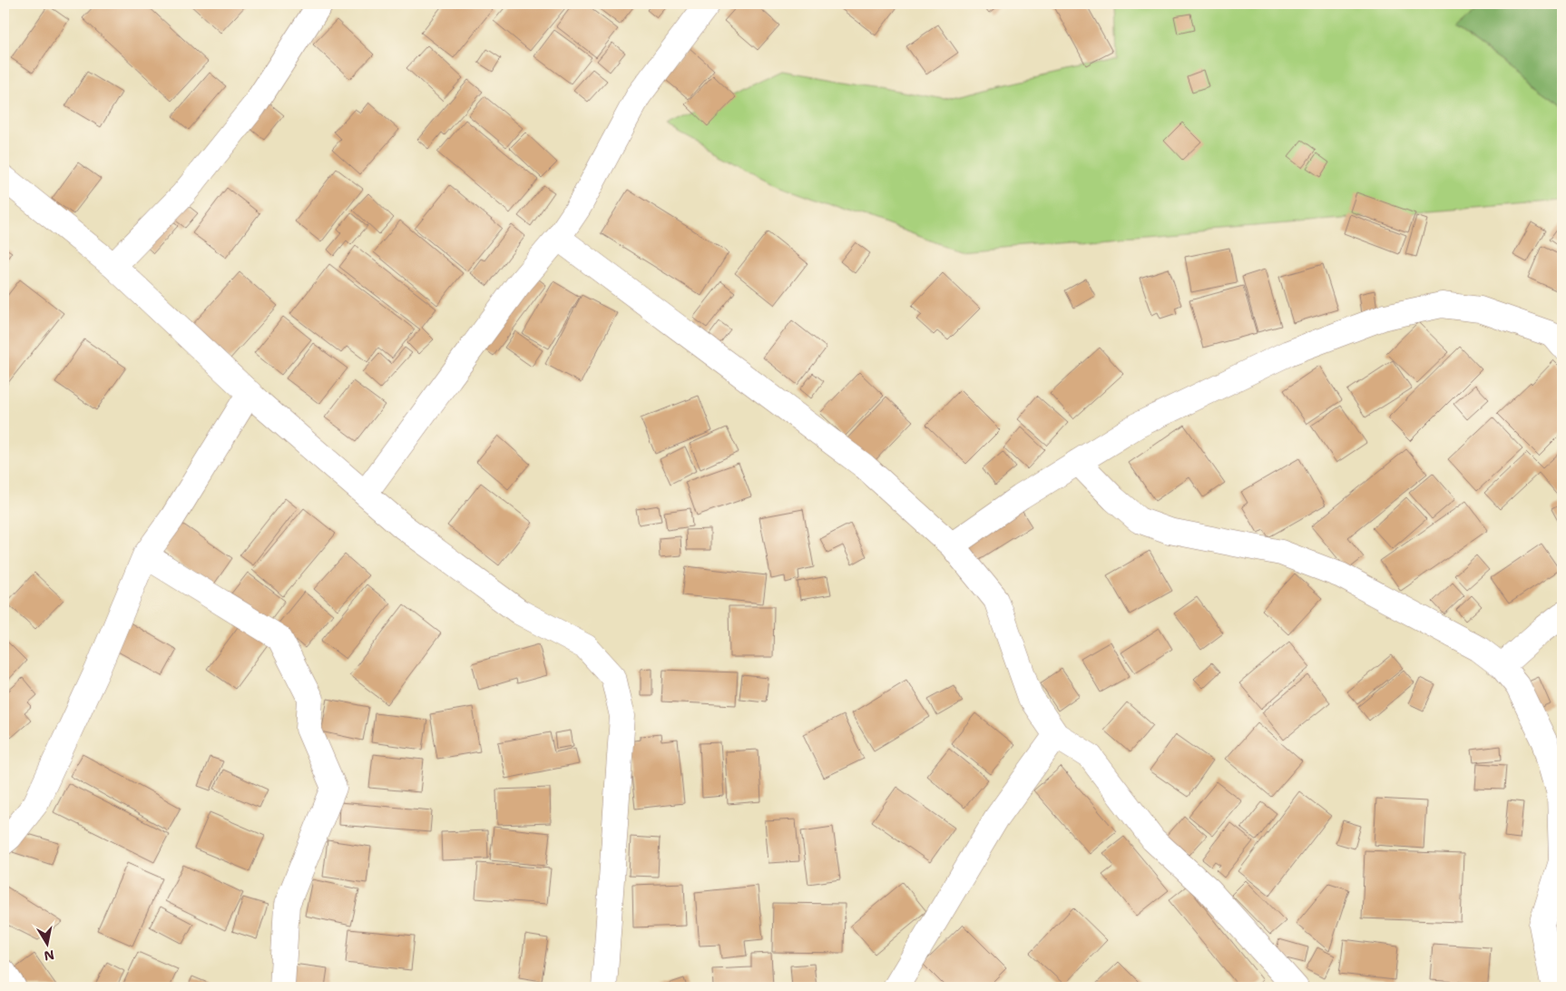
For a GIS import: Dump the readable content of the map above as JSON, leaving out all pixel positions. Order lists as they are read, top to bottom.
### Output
{
  "north": "bottom"
}
